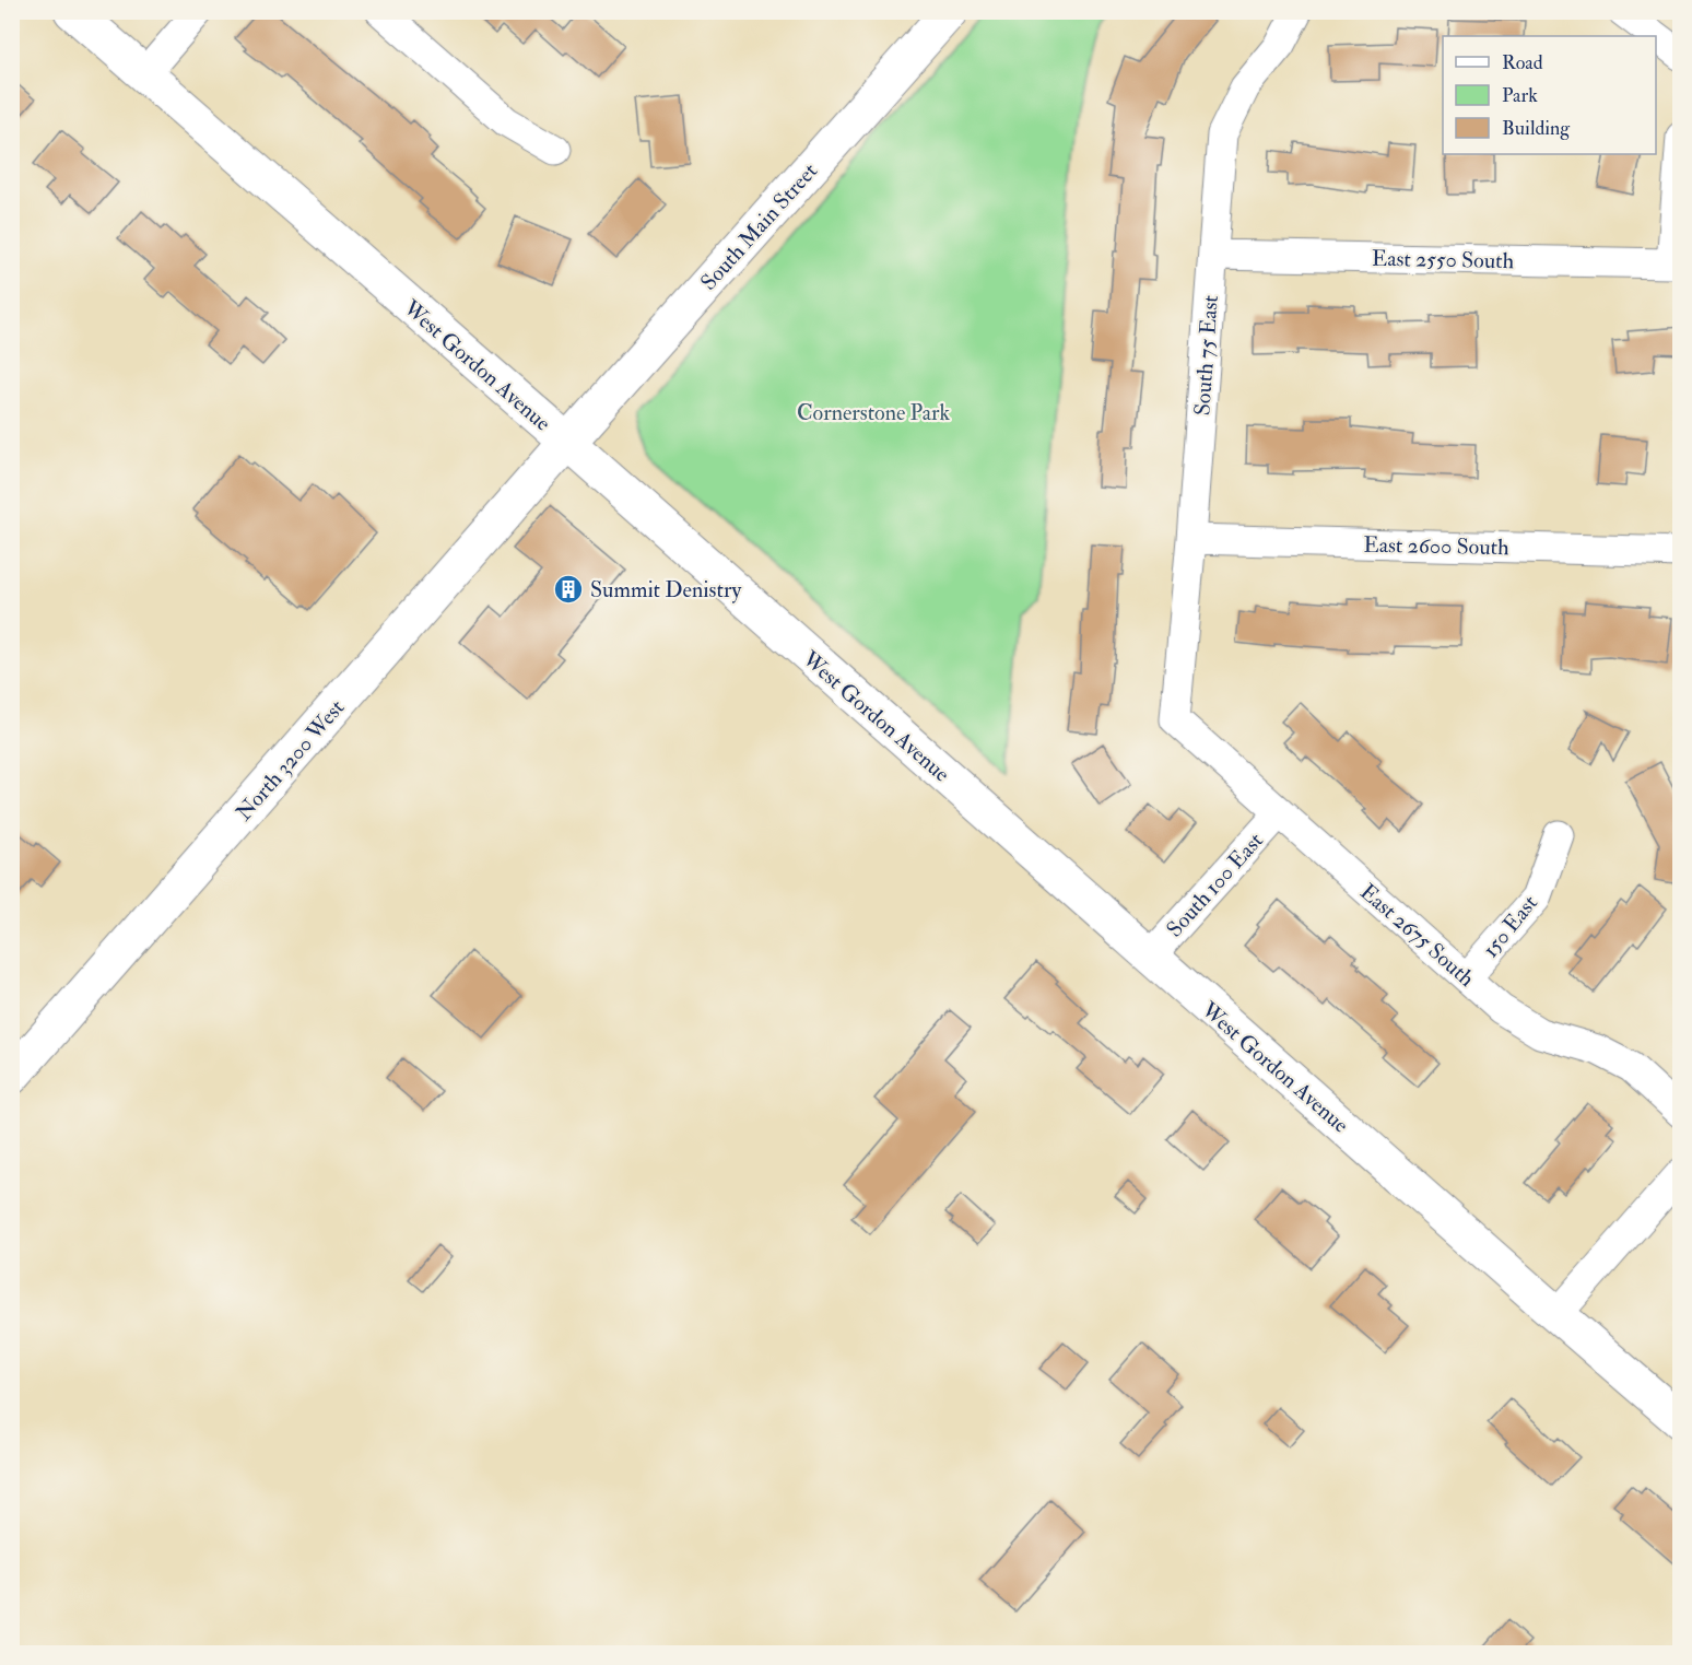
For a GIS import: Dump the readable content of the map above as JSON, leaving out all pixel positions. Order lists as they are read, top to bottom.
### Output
{
  "streets": {
    "main road": ["South Main Street", "West Gordon Avenue", "North 3200 West"],
    "street": [
      "East 2550 South",
      "South 75 East",
      "East 2600 South",
      "South 100 East",
      "150 East",
      "East 2675 South"
    ]
  },
  "crossings": [
    ["South Main Street", "West Gordon Avenue"],
    ["South Main Street", "North 3200 West"],
    ["East 2550 South", "South 75 East"],
    ["South 75 East", "East 2600 South"],
    ["South 75 East", "East 2675 South"],
    ["West Gordon Avenue", "North 3200 West"],
    ["West Gordon Avenue", "South 100 East"],
    ["South 100 East", "East 2675 South"],
    ["150 East", "East 2675 South"]
  ],
  "parks": ["Cornerstone Park"],
  "places": {
    "building": ["Summit Denistry"]
  },
  "legend": ["Road", "Park", "Building"]
}
